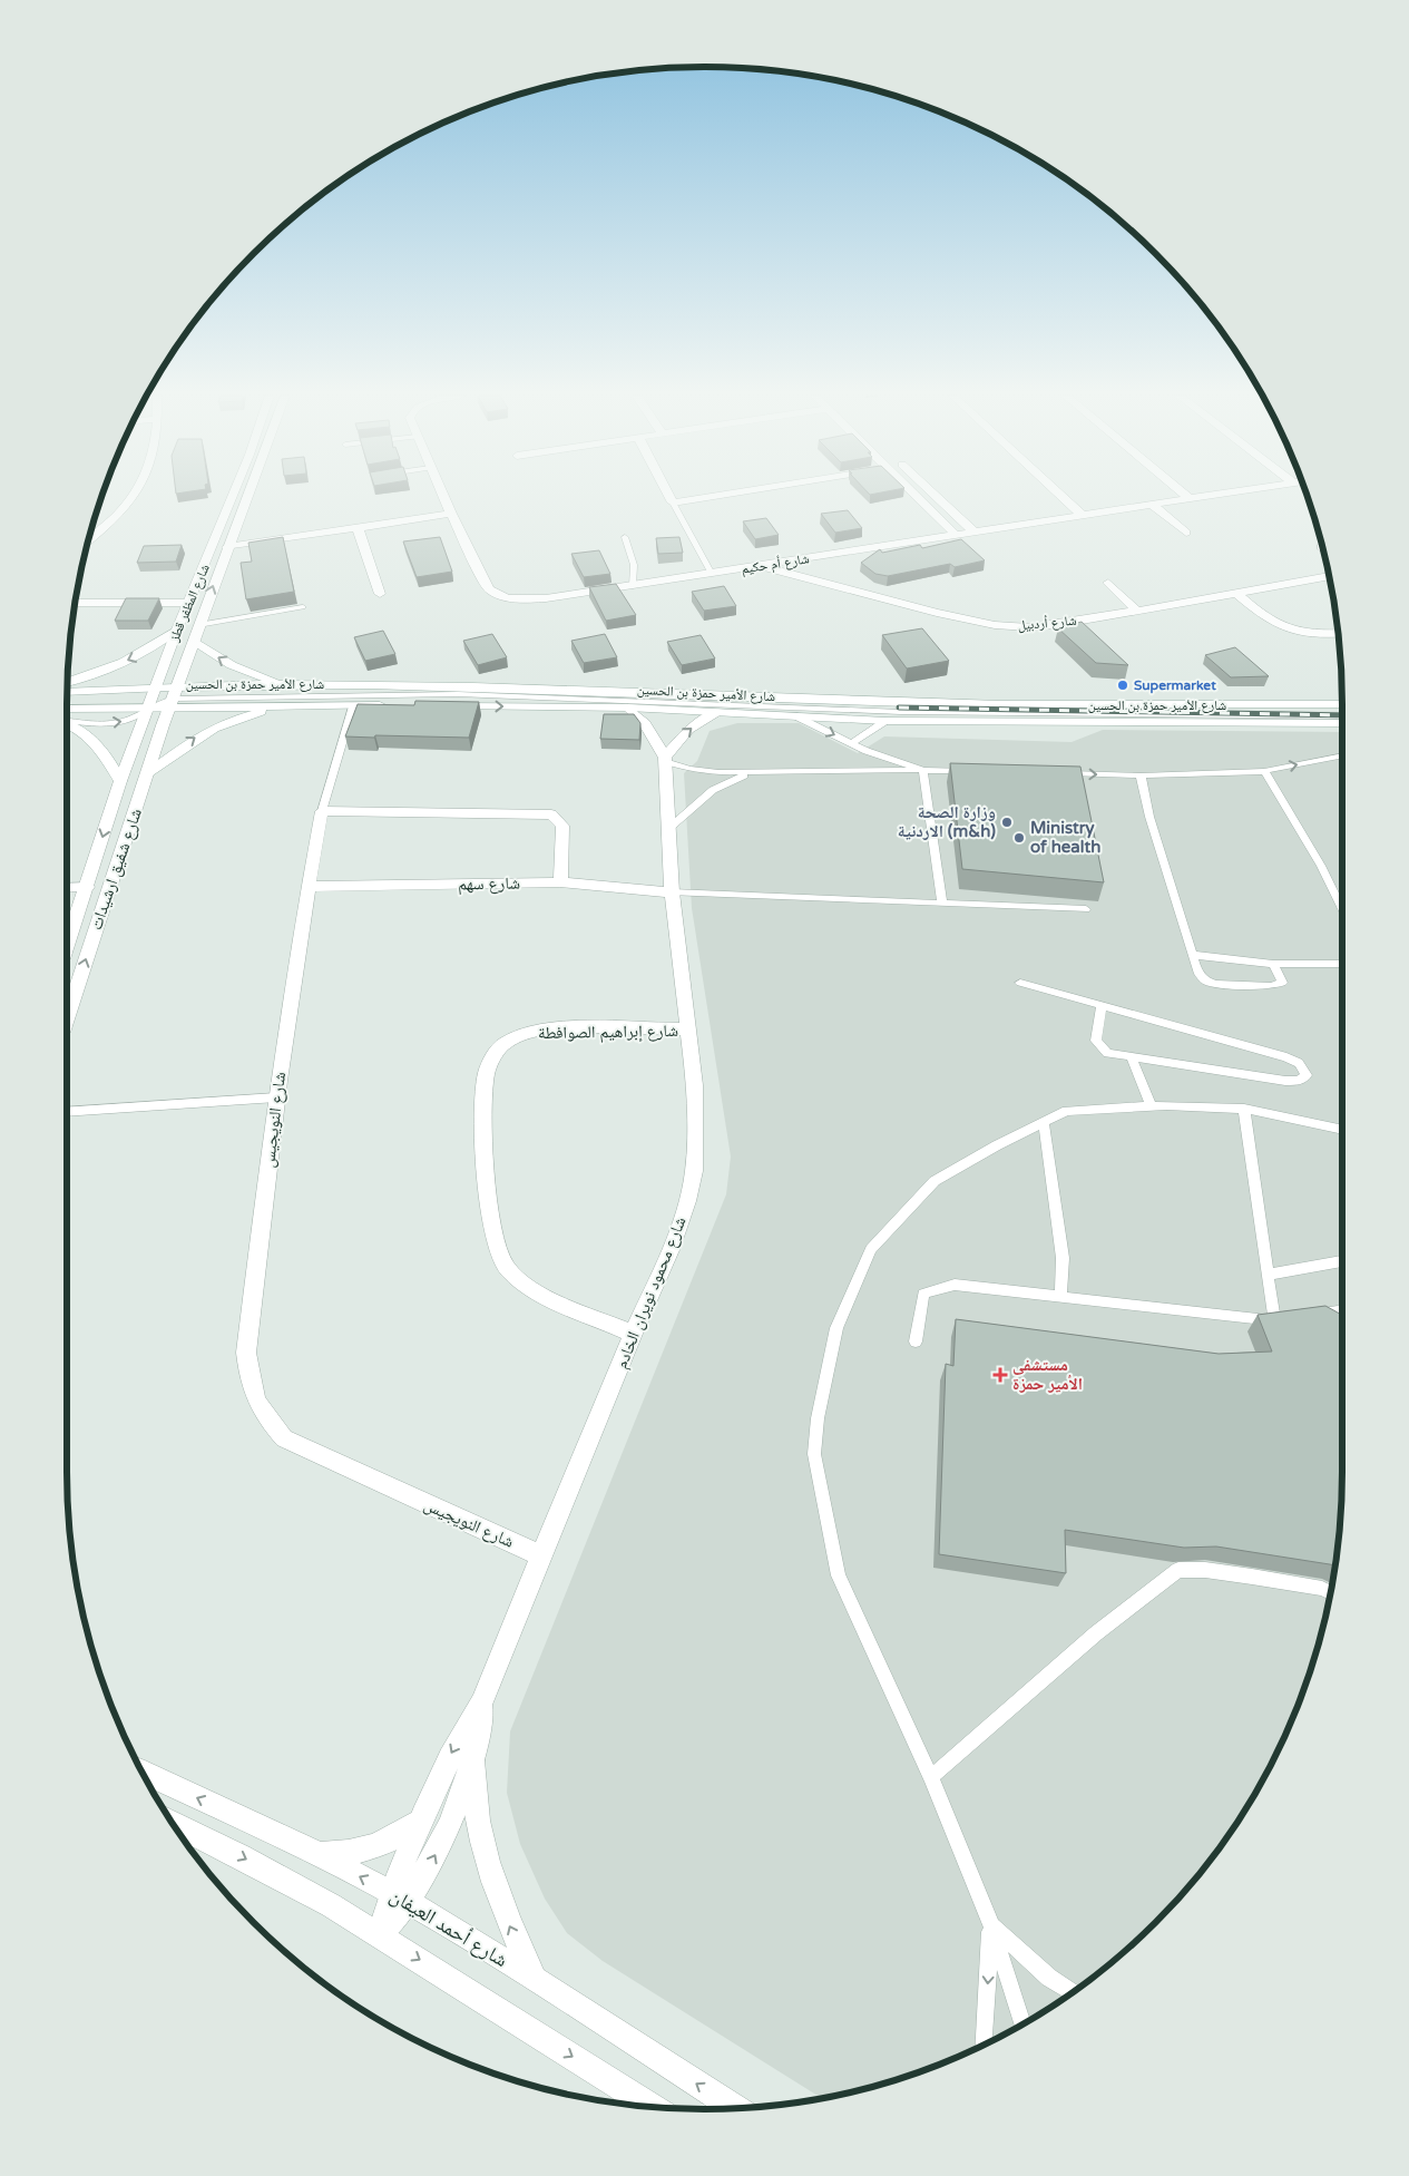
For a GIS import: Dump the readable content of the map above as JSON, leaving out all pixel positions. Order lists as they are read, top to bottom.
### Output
{
  "streets": {
    "street": [
      "شارع أم حكيم",
      "شارع المظفر قطز",
      "شارع أردبيل",
      "شارع الأمير حمزة بن الحسين",
      "شارع شفيق ارشيدات",
      "شارع سهم",
      "شارع إبراهيم الصوافطة",
      "شارع النويجيس",
      "شارع محمود نويران الخادم",
      "شارع أحمد العيفان"
    ]
  },
  "crossings": [
    ["شارع أم حكيم", "شارع أردبيل"],
    ["شارع المظفر قطز", "شارع الأمير حمزة بن الحسين"],
    ["شارع المظفر قطز", "شارع شفيق ارشيدات"],
    ["شارع الأمير حمزة بن الحسين", "شارع شفيق ارشيدات"],
    ["شارع الأمير حمزة بن الحسين", "شارع محمود نويران الخادم"],
    ["شارع سهم", "شارع النويجيس"],
    ["شارع سهم", "شارع محمود نويران الخادم"],
    ["شارع إبراهيم الصوافطة", "شارع محمود نويران الخادم"],
    ["شارع النويجيس", "شارع محمود نويران الخادم"],
    ["شارع محمود نويران الخادم", "شارع أحمد العيفان"]
  ],
  "places": {
    "other": ["Supermarket", "وزارة الصحة الاردنية (m&h)", "Ministry of health"],
    "health": ["مستشفى الأمير حمزة"]
  }
}
